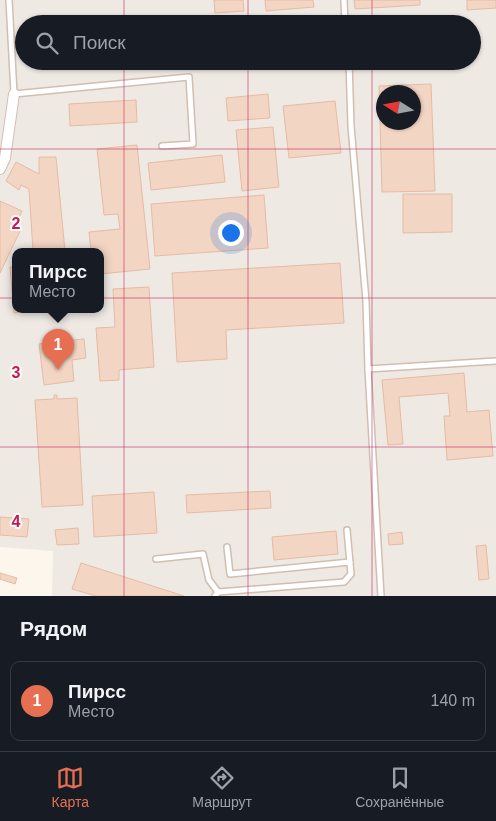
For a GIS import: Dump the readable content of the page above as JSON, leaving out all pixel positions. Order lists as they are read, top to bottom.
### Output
{
  "north": "left",
  "page": {
    "search": "Поиск",
    "popup": ["Пирсс", "Место"],
    "pins": "1",
    "heading": "Рядом",
    "list": [
      {
        "mark": "1",
        "name": "Пирсс",
        "note": "Место",
        "value": "140 m"
      }
    ],
    "nav": ["Карта", "Маршрут", "Сохранённые"]
  },
  "grid": {
    "rows": ["2", "3", "4"]
  }
}
